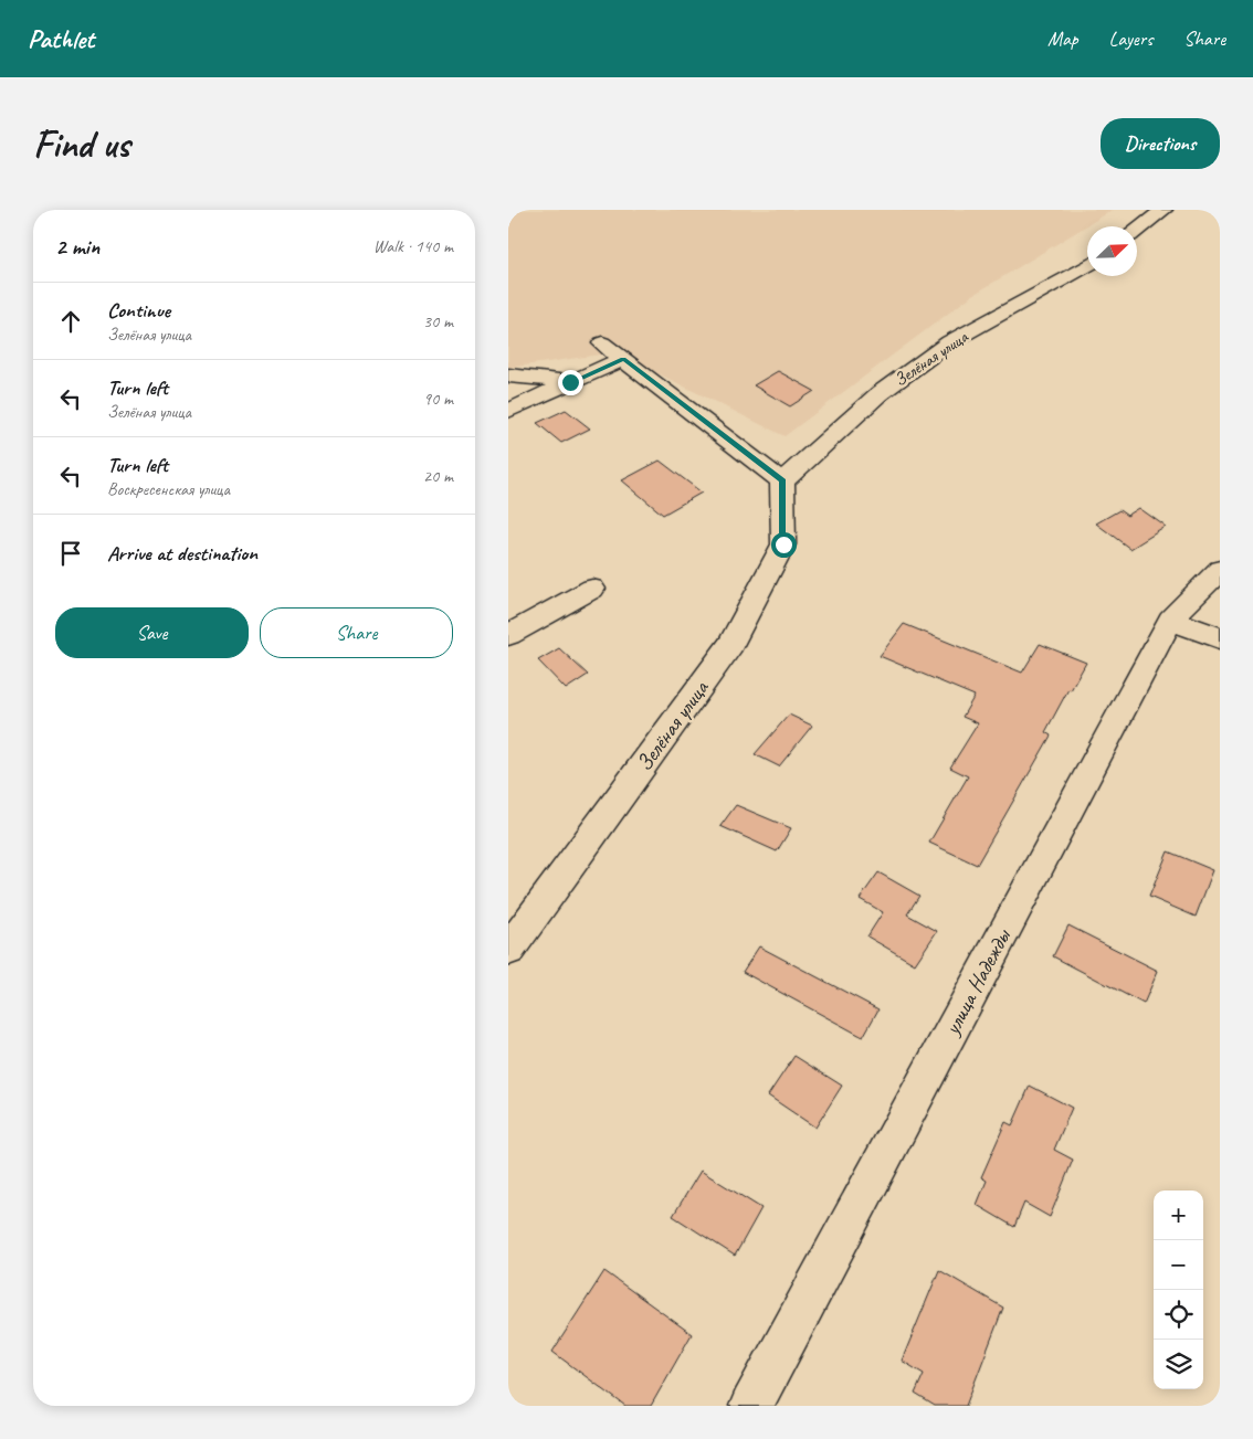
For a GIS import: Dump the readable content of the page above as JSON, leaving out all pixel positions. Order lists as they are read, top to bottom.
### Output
{
  "streets": {
    "street": ["Зелёная улица", "улица Надежды"]
  },
  "north": "top right",
  "page": {
    "header": "Pathlet",
    "nav": ["Map", "Layers", "Share"],
    "buttons": [
      "Directions",
      ["Save", "Share"]
    ],
    "title": "Find us",
    "heading": ["2 min", "Walk · 140 m"],
    "list": [
      ["Continue", "Зелёная улица", "30 m"],
      ["Turn left", "Зелёная улица", "90 m"],
      ["Turn left", "Воскресенская улица", "20 m"],
      "Arrive at destination"
    ],
    "map_buttons": ["+", "−"]
  }
}
